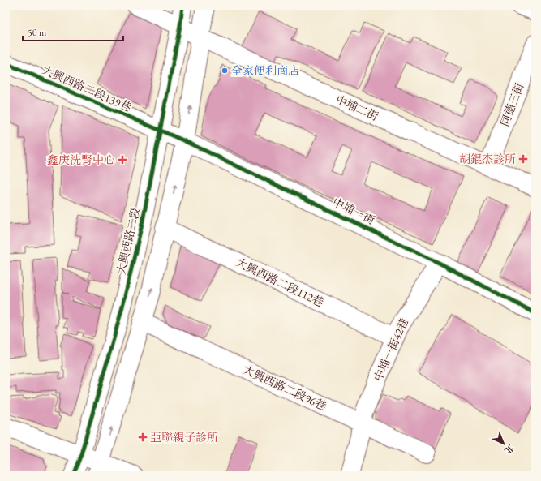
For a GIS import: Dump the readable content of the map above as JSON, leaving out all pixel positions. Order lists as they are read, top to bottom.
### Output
{
  "streets": {
    "street": [
      "大興西路二段139巷",
      "同德三街",
      "中埔二街",
      "中埔一街",
      "大興西路二段",
      "大興西路二段112巷",
      "中埔一街42巷",
      "大興西路二段96巷"
    ]
  },
  "crossings": [
    ["大興西路二段139巷", "中埔一街"],
    ["大興西路二段139巷", "大興西路二段"],
    ["同德三街", "中埔二街"],
    ["中埔二街", "大興西路二段"],
    ["中埔一街", "大興西路二段"],
    ["中埔一街", "中埔一街42巷"],
    ["大興西路二段112巷", "中埔一街42巷"],
    ["中埔一街42巷", "大興西路二段96巷"]
  ],
  "places": {
    "other": ["全家便利商店"],
    "health": ["胡錕杰診所", "鑫庚洗腎中心", "亞聯親子診所"]
  },
  "scale_bar": "50 m",
  "north": "bottom right"
}
